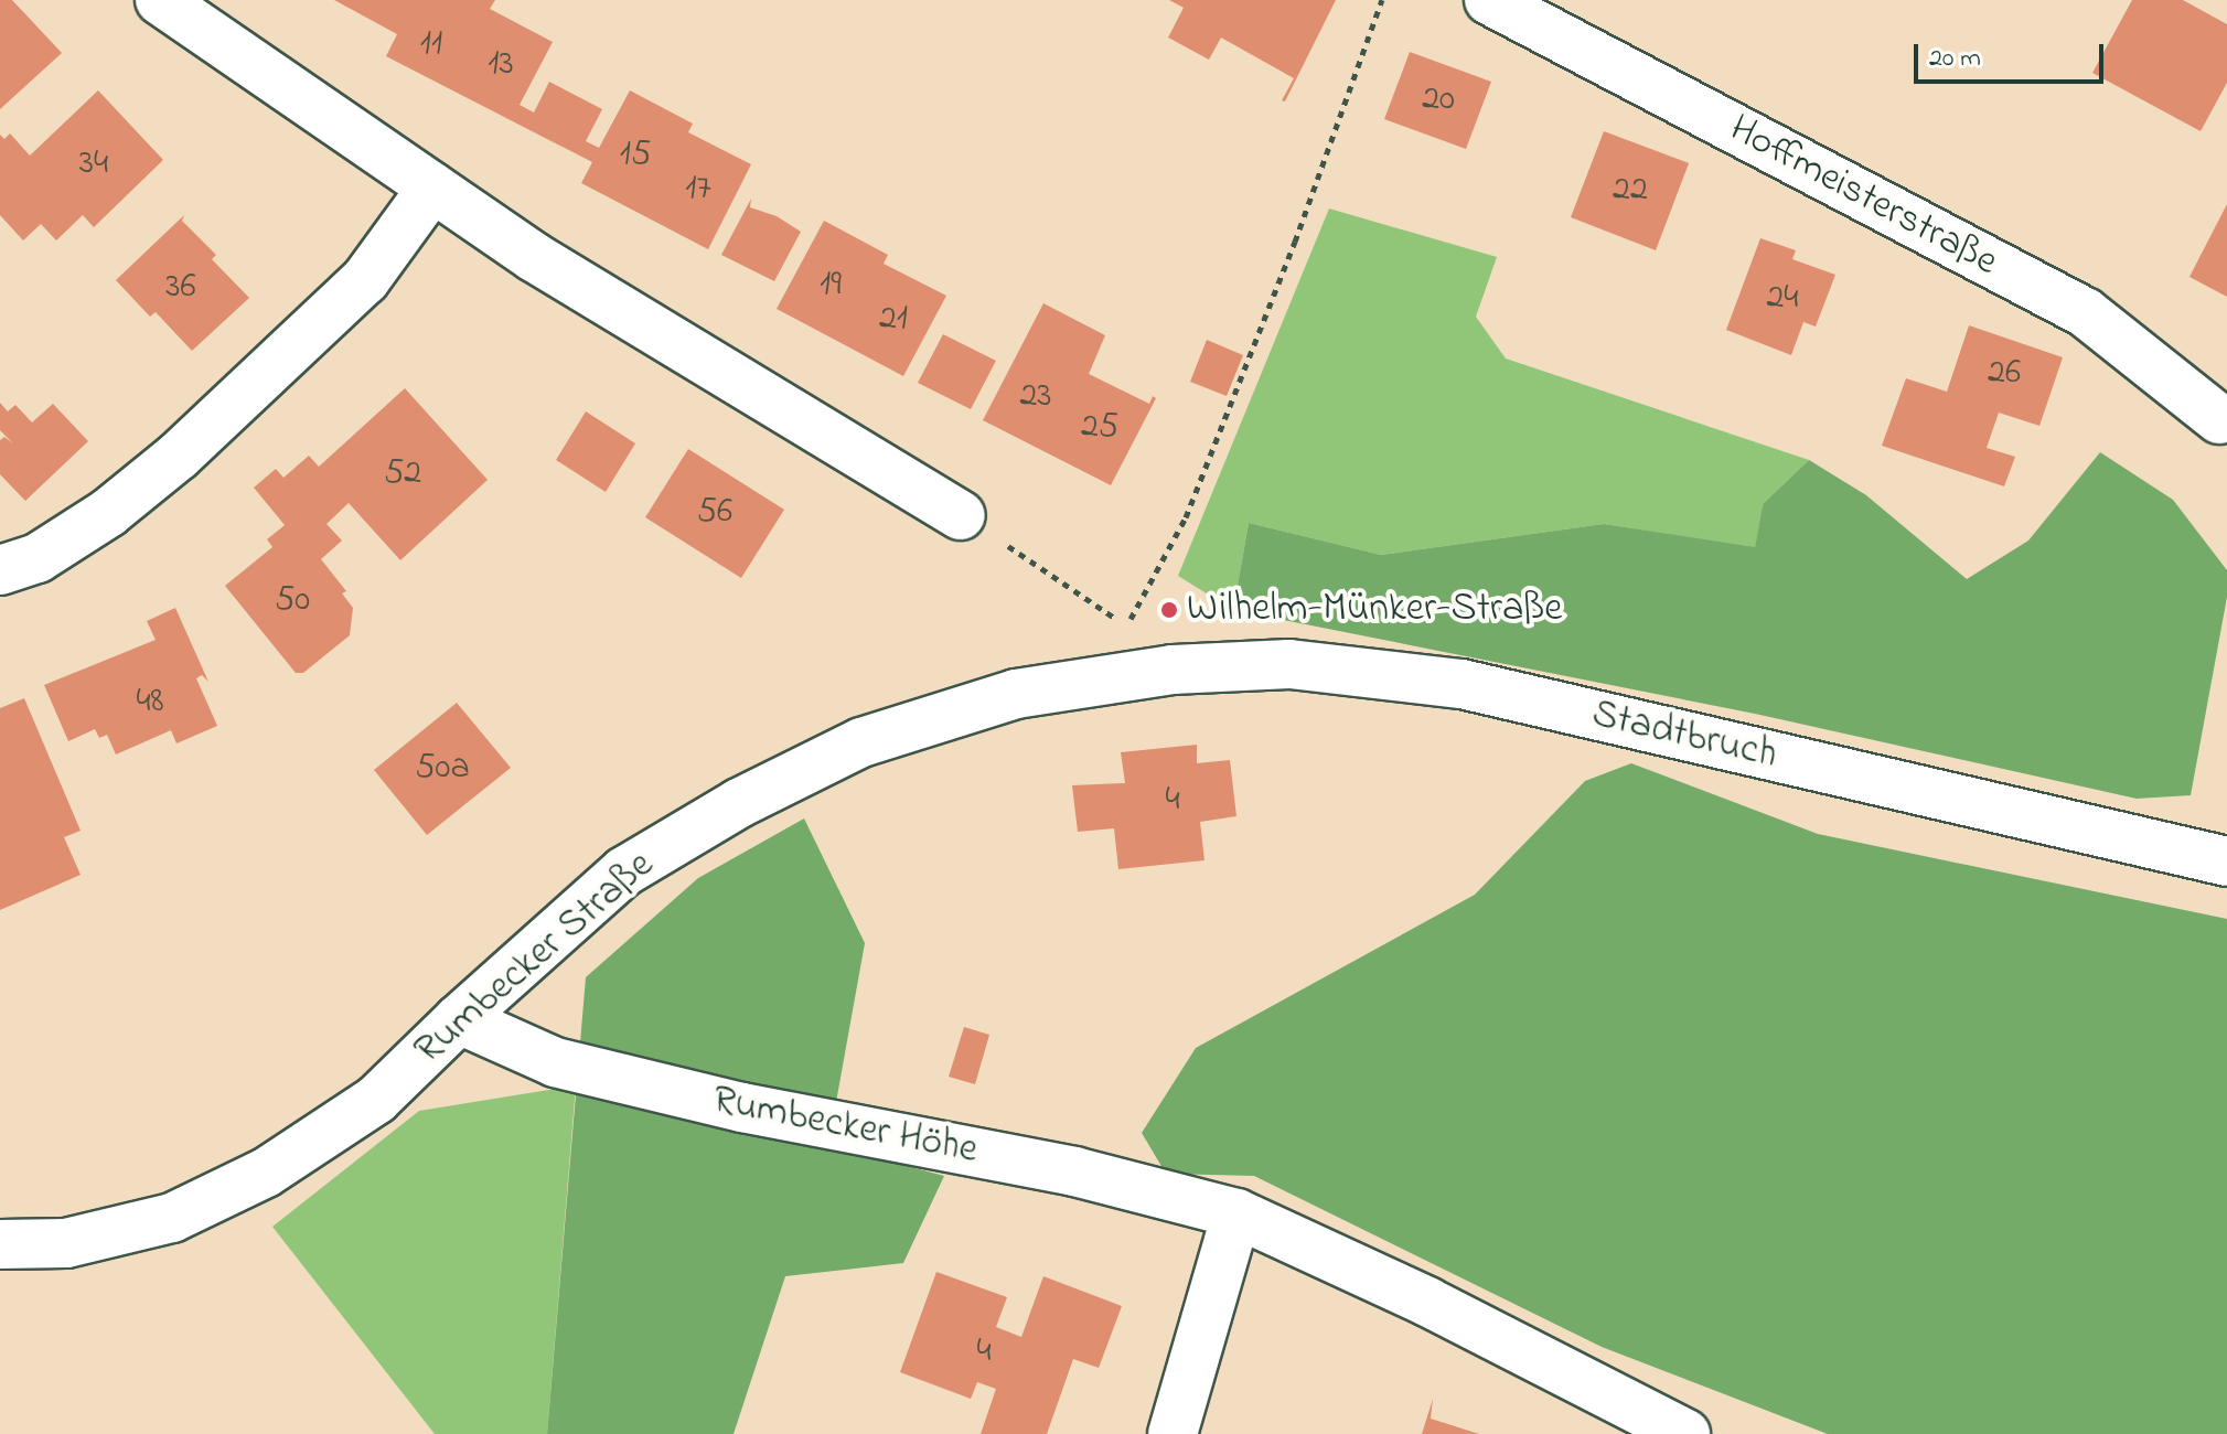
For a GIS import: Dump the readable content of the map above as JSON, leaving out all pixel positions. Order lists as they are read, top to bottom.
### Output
{
  "streets": {
    "street": [
      "Hoffmeisterstraße",
      "Stadtbruch",
      "Rumbecker Straße",
      "Rumbecker Höhe"
    ]
  },
  "crossings": [
    ["Stadtbruch", "Rumbecker Straße"],
    ["Rumbecker Straße", "Rumbecker Höhe"]
  ],
  "places": ["Wilhelm-Münker-Straße"],
  "house_numbers": [
    "11",
    "13",
    "20",
    "15",
    "34",
    "17",
    "22",
    "19",
    "36",
    "24",
    "21",
    "26",
    "23",
    "25",
    "52",
    "56",
    "50",
    "48",
    "50a",
    "4",
    "4"
  ],
  "scale_bar": "20 m"
}
